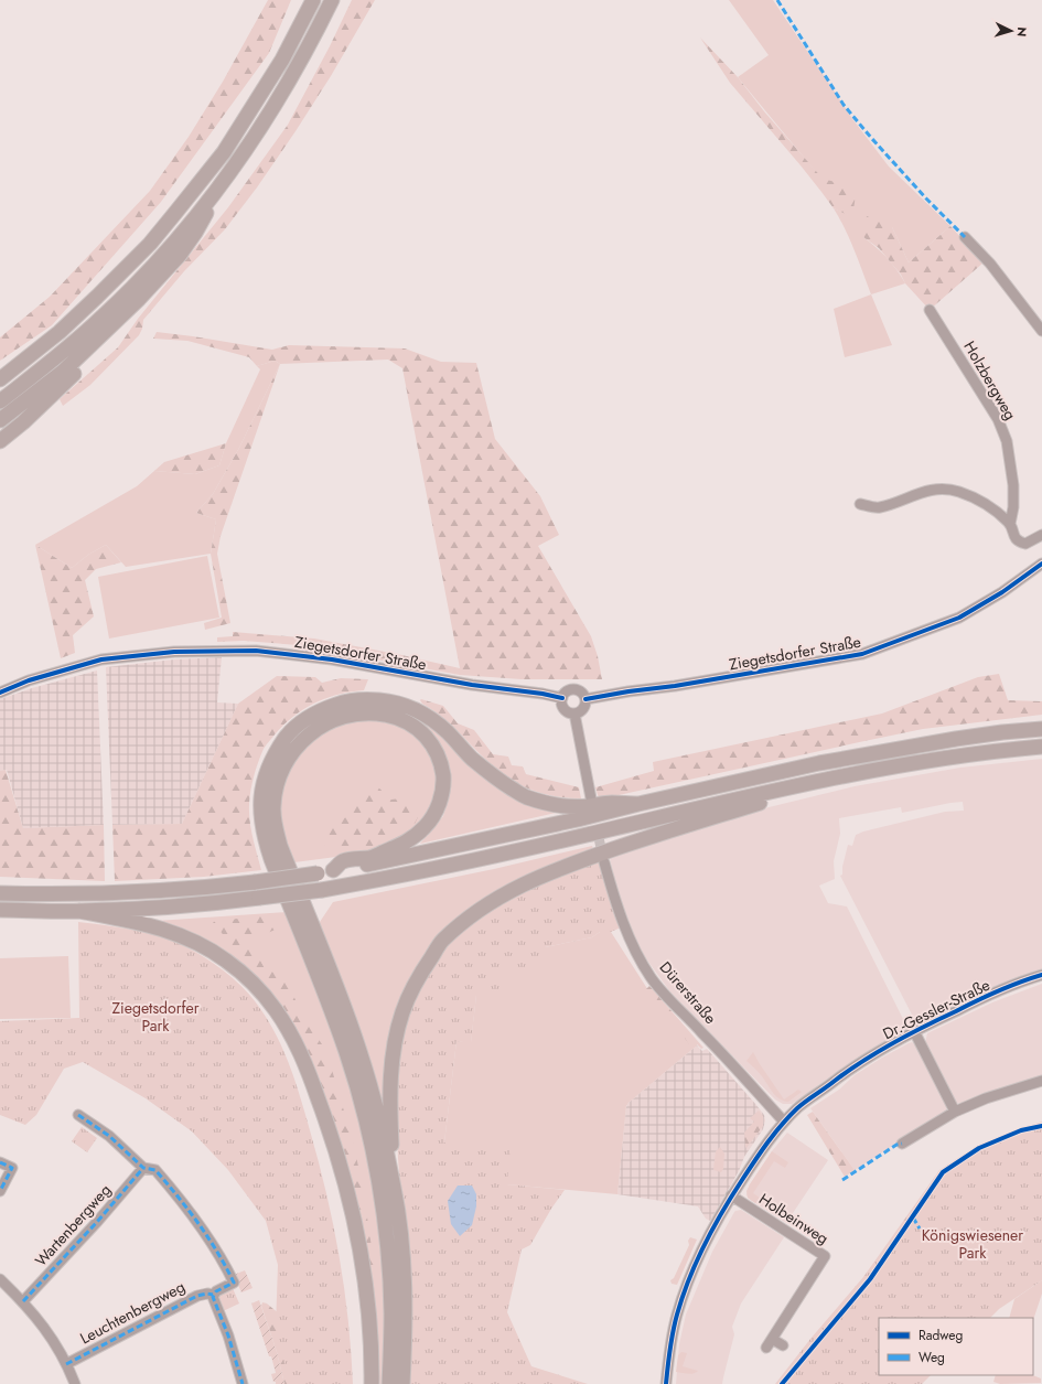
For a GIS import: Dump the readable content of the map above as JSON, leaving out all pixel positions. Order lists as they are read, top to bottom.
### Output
{
  "streets": {
    "street": [
      "Holzbergweg",
      "Ziegetsdorfer Straße",
      "Dürerstraße",
      "Dr.-Gessler-Straße",
      "Holbeinweg",
      "Wartenbergweg",
      "Leuchtenbergweg"
    ]
  },
  "crossings": [
    ["Dürerstraße", "Dr.-Gessler-Straße"],
    ["Dr.-Gessler-Straße", "Holbeinweg"],
    ["Wartenbergweg", "Leuchtenbergweg"]
  ],
  "parks": ["Ziegetsdorfer Park", "Königswiesener Park"],
  "legend": ["Radweg", "Weg"],
  "north": "right"
}
